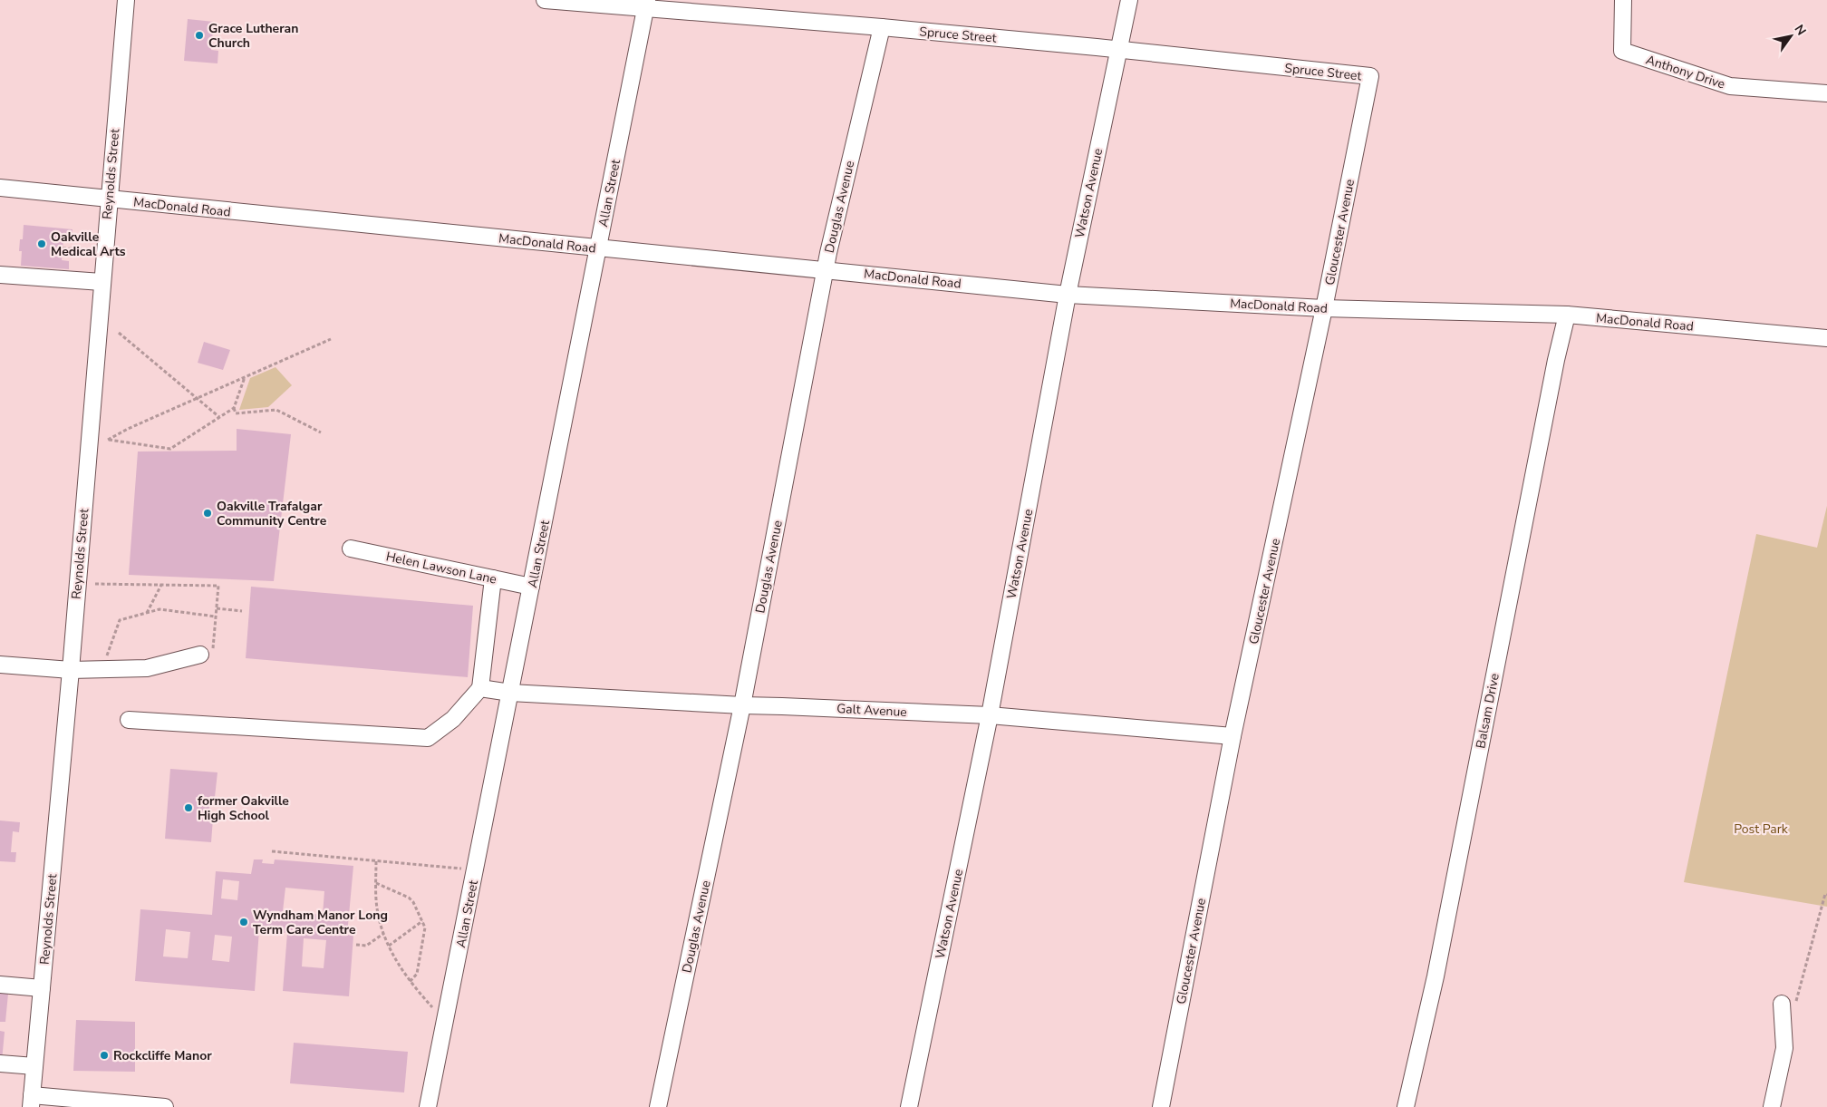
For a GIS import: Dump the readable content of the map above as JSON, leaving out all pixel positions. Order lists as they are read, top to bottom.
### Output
{
  "streets": {
    "street": [
      "Spruce Street",
      "Anthony Drive",
      "Reynolds Street",
      "Allan Street",
      "Watson Avenue",
      "MacDonald Road",
      "Douglas Avenue",
      "Gloucester Avenue",
      "Helen Lawson Lane",
      "Galt Avenue",
      "Balsam Drive"
    ]
  },
  "crossings": [
    ["Spruce Street", "Allan Street"],
    ["Spruce Street", "Watson Avenue"],
    ["Spruce Street", "Douglas Avenue"],
    ["Spruce Street", "Gloucester Avenue"],
    ["Reynolds Street", "MacDonald Road"],
    ["Allan Street", "MacDonald Road"],
    ["Allan Street", "Helen Lawson Lane"],
    ["Allan Street", "Galt Avenue"],
    ["Watson Avenue", "MacDonald Road"],
    ["Watson Avenue", "Galt Avenue"],
    ["MacDonald Road", "Douglas Avenue"],
    ["MacDonald Road", "Gloucester Avenue"],
    ["MacDonald Road", "Balsam Drive"],
    ["Douglas Avenue", "Galt Avenue"],
    ["Gloucester Avenue", "Galt Avenue"]
  ],
  "parks": ["Post Park"],
  "places": [
    "Grace Lutheran Church",
    "Oakville Medical Arts",
    "Oakville Trafalgar Community Centre",
    "former Oakville High School",
    "Wyndham Manor Long Term Care Centre",
    "Rockcliffe Manor"
  ],
  "north": "top right"
}
